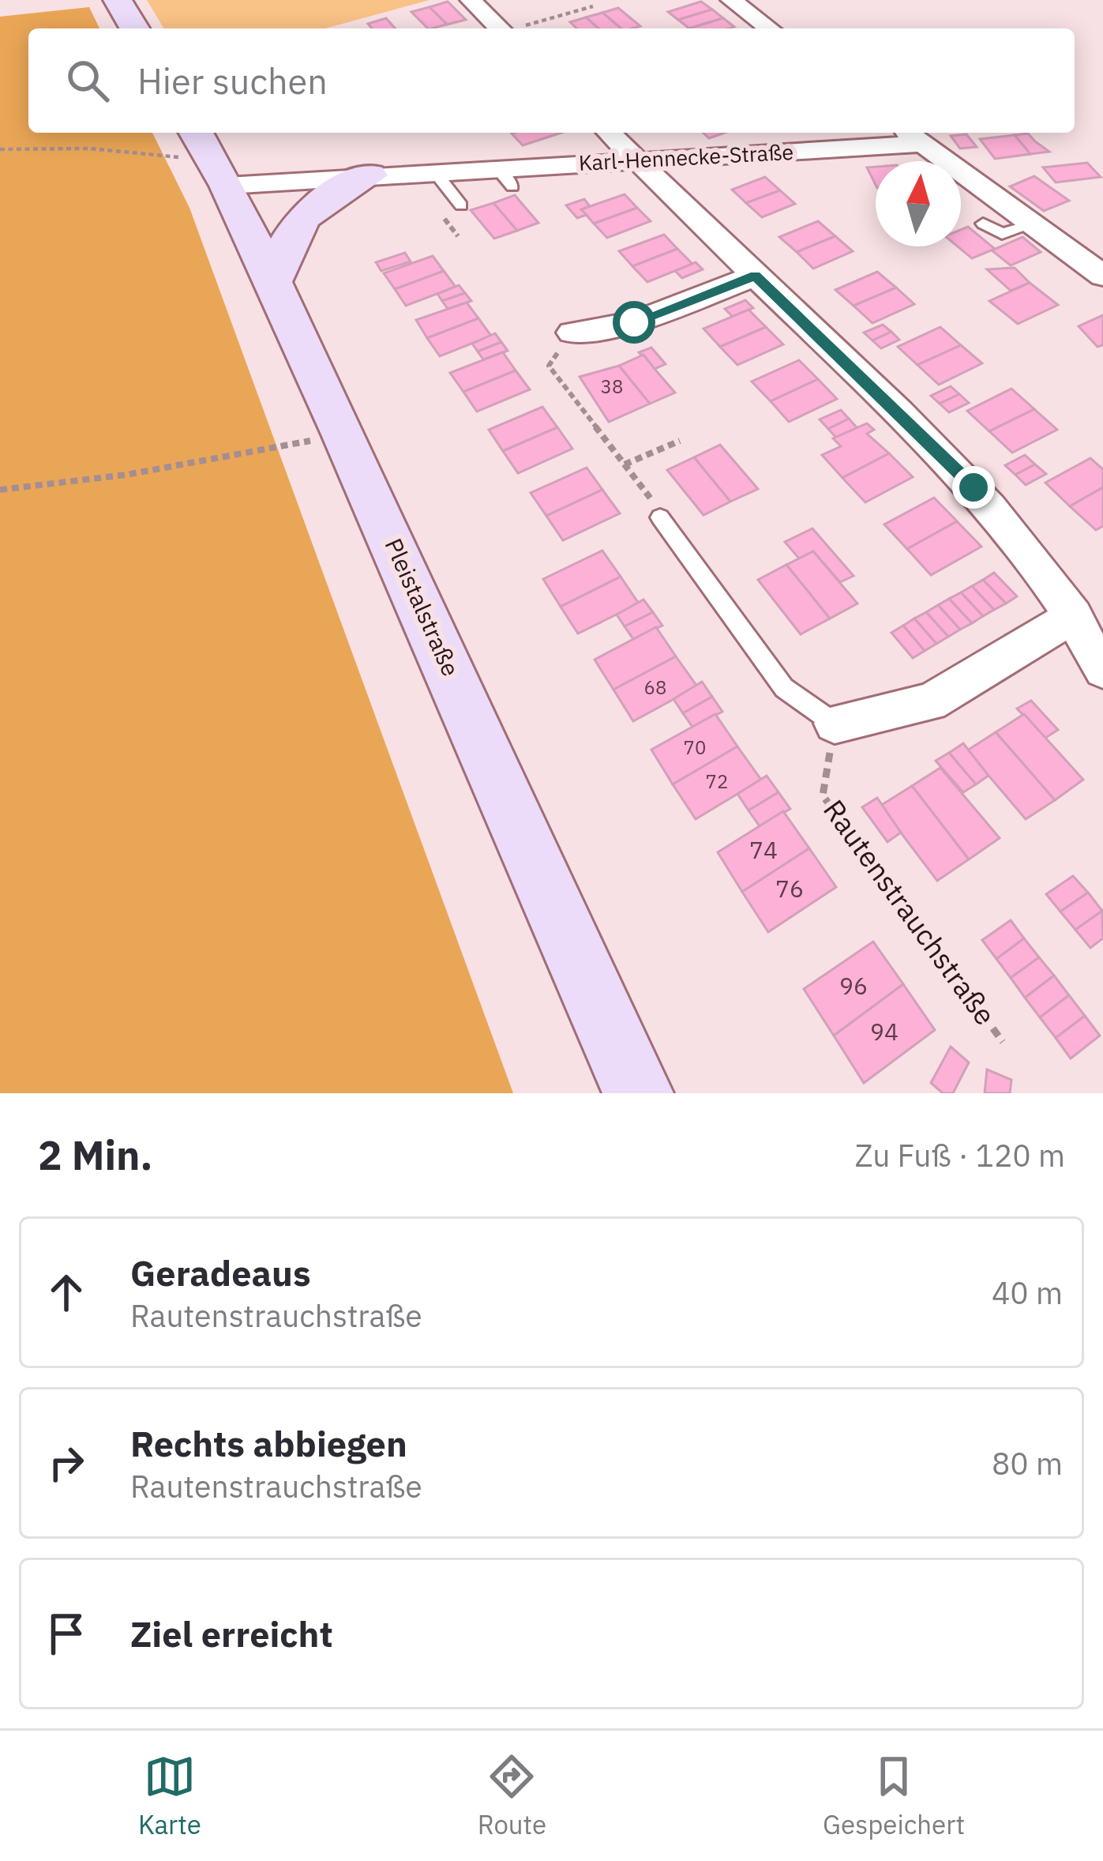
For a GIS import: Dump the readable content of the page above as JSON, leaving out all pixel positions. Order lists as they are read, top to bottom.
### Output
{
  "streets": {
    "main road": ["Pleistalstraße"],
    "street": ["Karl-Hennecke-Straße"],
    "path": ["Rautenstrauchstraße"]
  },
  "crossings": [
    ["Karl-Hennecke-Straße", "Pleistalstraße"]
  ],
  "house_numbers": [
    "38",
    "68",
    "70",
    "72",
    "74",
    "76",
    "96",
    "94"
  ],
  "north": "top",
  "page": {
    "search": "Hier suchen",
    "heading": ["2 Min.", "Zu Fuß · 120 m"],
    "list": [
      ["Geradeaus", "Rautenstrauchstraße", "40 m"],
      ["Rechts abbiegen", "Rautenstrauchstraße", "80 m"],
      "Ziel erreicht"
    ],
    "nav": ["Karte", "Route", "Gespeichert"]
  }
}
